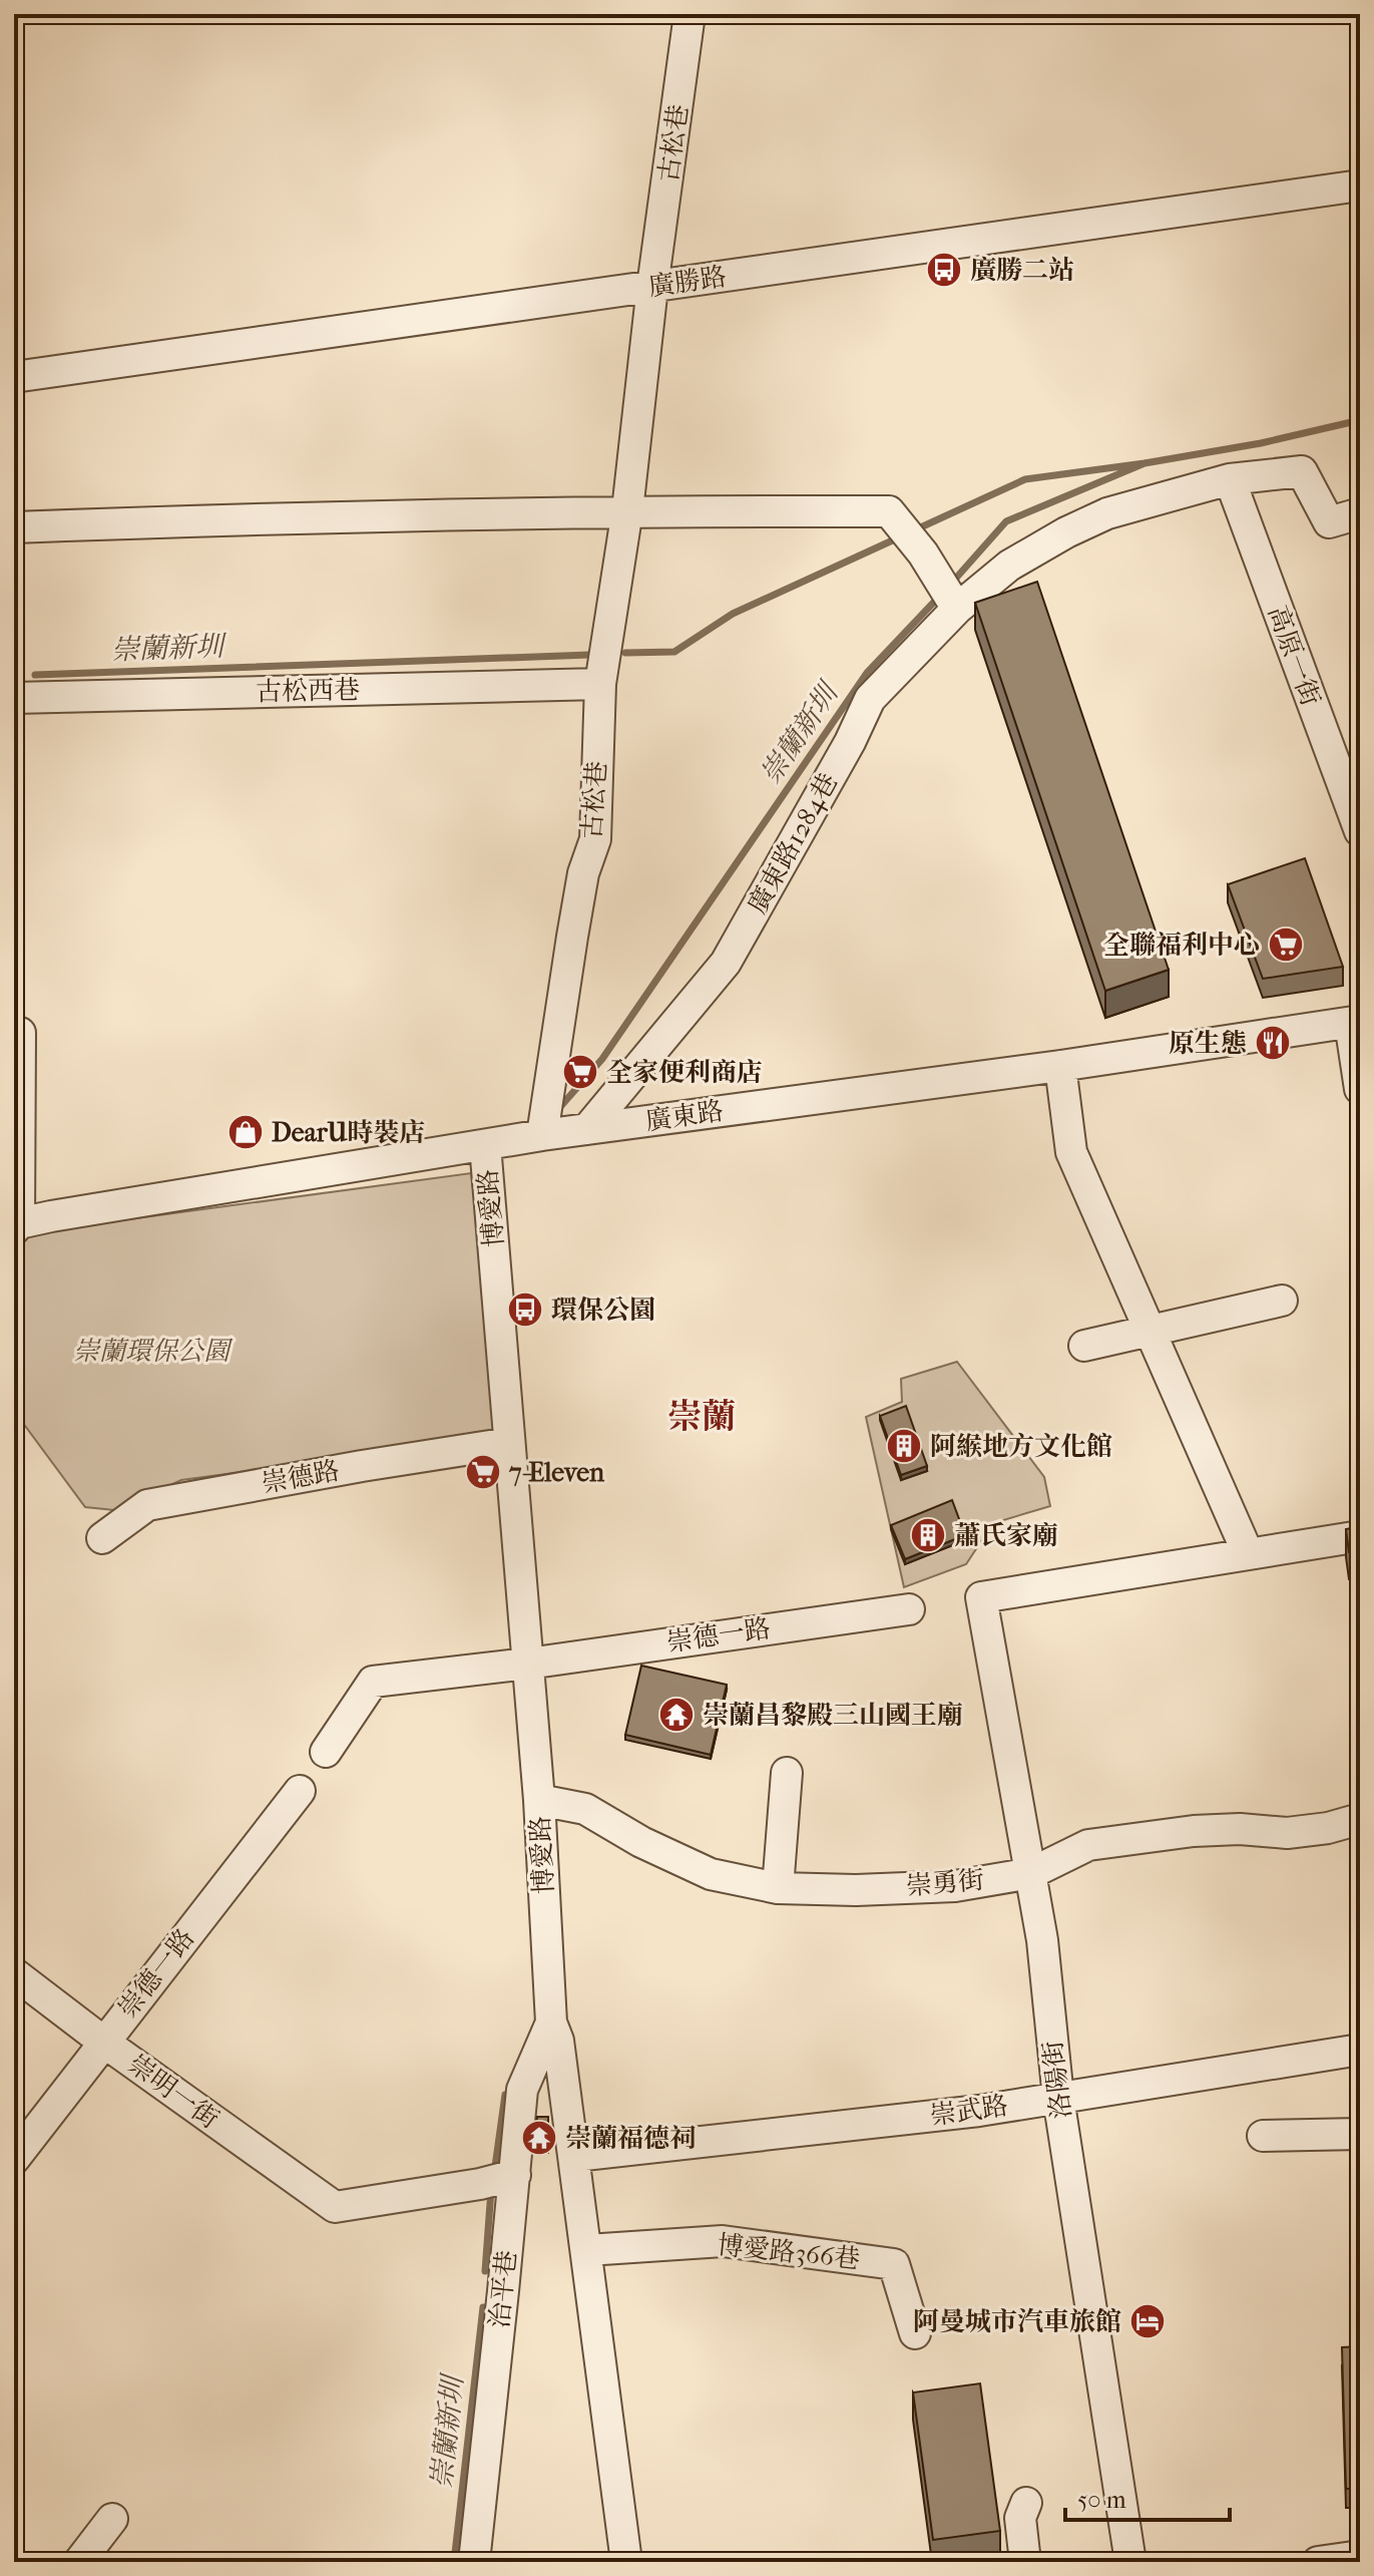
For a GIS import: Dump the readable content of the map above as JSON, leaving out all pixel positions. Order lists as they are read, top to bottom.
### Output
{
  "streets": {
    "street": [
      "古松巷",
      "廣勝路",
      "高原一街",
      "古松西巷",
      "廣東路1284巷",
      "廣東路",
      "博愛路",
      "崇德路",
      "崇德一路",
      "崇勇街",
      "洛陽街",
      "崇明一街",
      "崇武路",
      "博愛路366巷",
      "治平巷"
    ]
  },
  "crossings": [
    ["古松巷", "廣勝路"],
    ["古松巷", "古松西巷"],
    ["古松巷", "廣東路"],
    ["高原一街", "廣東路1284巷"],
    ["廣東路1284巷", "廣東路"],
    ["廣東路", "博愛路"],
    ["博愛路", "崇德路"],
    ["博愛路", "崇德一路"],
    ["博愛路", "崇勇街"],
    ["博愛路", "崇武路"],
    ["博愛路", "博愛路366巷"],
    ["博愛路", "治平巷"],
    ["崇德一路", "崇明一街"],
    ["崇勇街", "洛陽街"],
    ["洛陽街", "崇武路"],
    ["崇明一街", "治平巷"]
  ],
  "districts": ["崇蘭"],
  "water": ["崇蘭新圳"],
  "parks": ["崇蘭環保公園"],
  "places": {
    "bus stop": ["廣勝二站", "環保公園"],
    "supermarket": ["全聯福利中心", "全家便利商店", "7-Eleven"],
    "restaurant": ["原生態"],
    "shop": ["DearU時裝店"],
    "building": ["阿緱地方文化館", "蕭氏家廟"],
    "temple": ["崇蘭昌黎殿三山國王廟", "崇蘭福德祠"],
    "hotel": ["阿曼城市汽車旅館"]
  },
  "scale_bar": "50 m"
}
